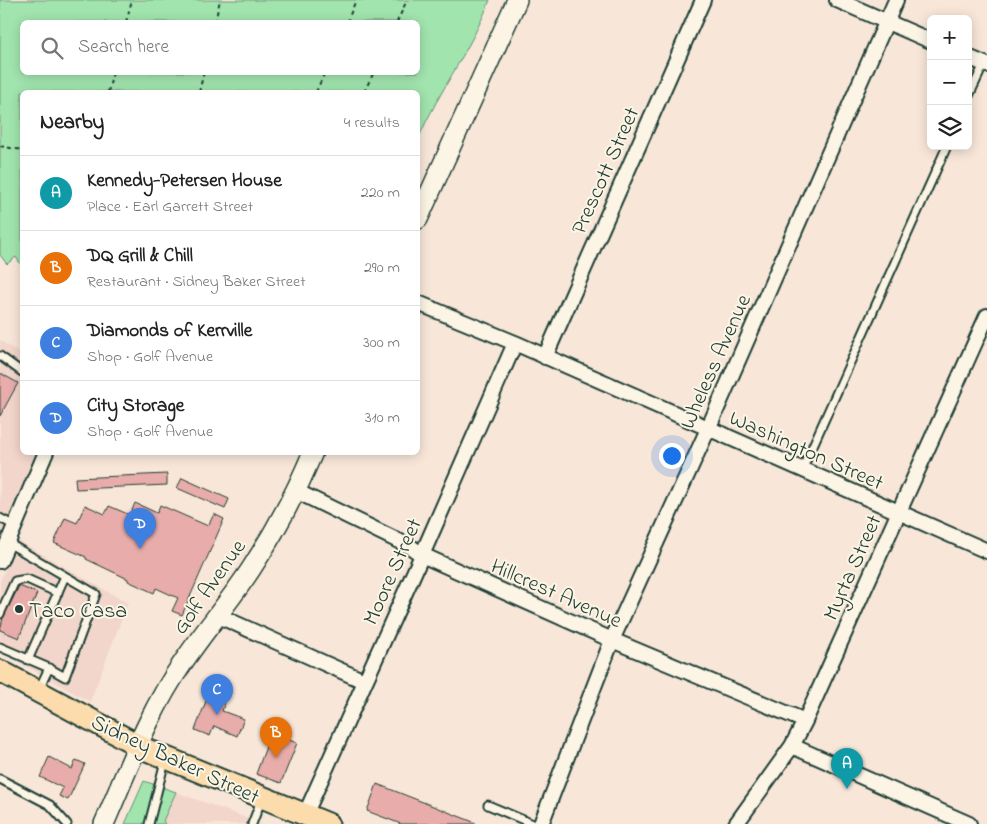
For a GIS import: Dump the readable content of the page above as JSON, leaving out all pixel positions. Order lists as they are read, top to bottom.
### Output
{
  "streets": {
    "main road": ["Golf Avenue", "Sidney Baker Street"],
    "street": [
      "Prescott Street",
      "Wheless Avenue",
      "Washington Street",
      "Myrta Street",
      "Moore Street",
      "Hillcrest Avenue"
    ]
  },
  "crossings": [
    ["Prescott Street", "Washington Street"],
    ["Wheless Avenue", "Washington Street"],
    ["Wheless Avenue", "Hillcrest Avenue"],
    ["Washington Street", "Myrta Street"],
    ["Washington Street", "Moore Street"],
    ["Myrta Street", "Hillcrest Avenue"],
    ["Moore Street", "Hillcrest Avenue"],
    ["Moore Street", "Sidney Baker Street"],
    ["Golf Avenue", "Hillcrest Avenue"],
    ["Golf Avenue", "Sidney Baker Street"]
  ],
  "places": ["Taco Casa"],
  "page": {
    "map_buttons": ["+", "−"],
    "search": "Search here",
    "heading": ["Nearby", "4 results"],
    "list": [
      {
        "mark": "A",
        "name": "Kennedy-Petersen House",
        "note": "Place · Earl Garrett Street",
        "value": "220 m"
      },
      {
        "mark": "B",
        "name": "DQ Grill & Chill",
        "note": "Restaurant · Sidney Baker Street",
        "value": "290 m"
      },
      {
        "mark": "C",
        "name": "Diamonds of Kerrville",
        "note": "Shop · Golf Avenue",
        "value": "300 m"
      },
      {
        "mark": "D",
        "name": "City Storage",
        "note": "Shop · Golf Avenue",
        "value": "310 m"
      }
    ],
    "pins": [
      "D",
      "C",
      "B",
      "A"
    ]
  }
}
